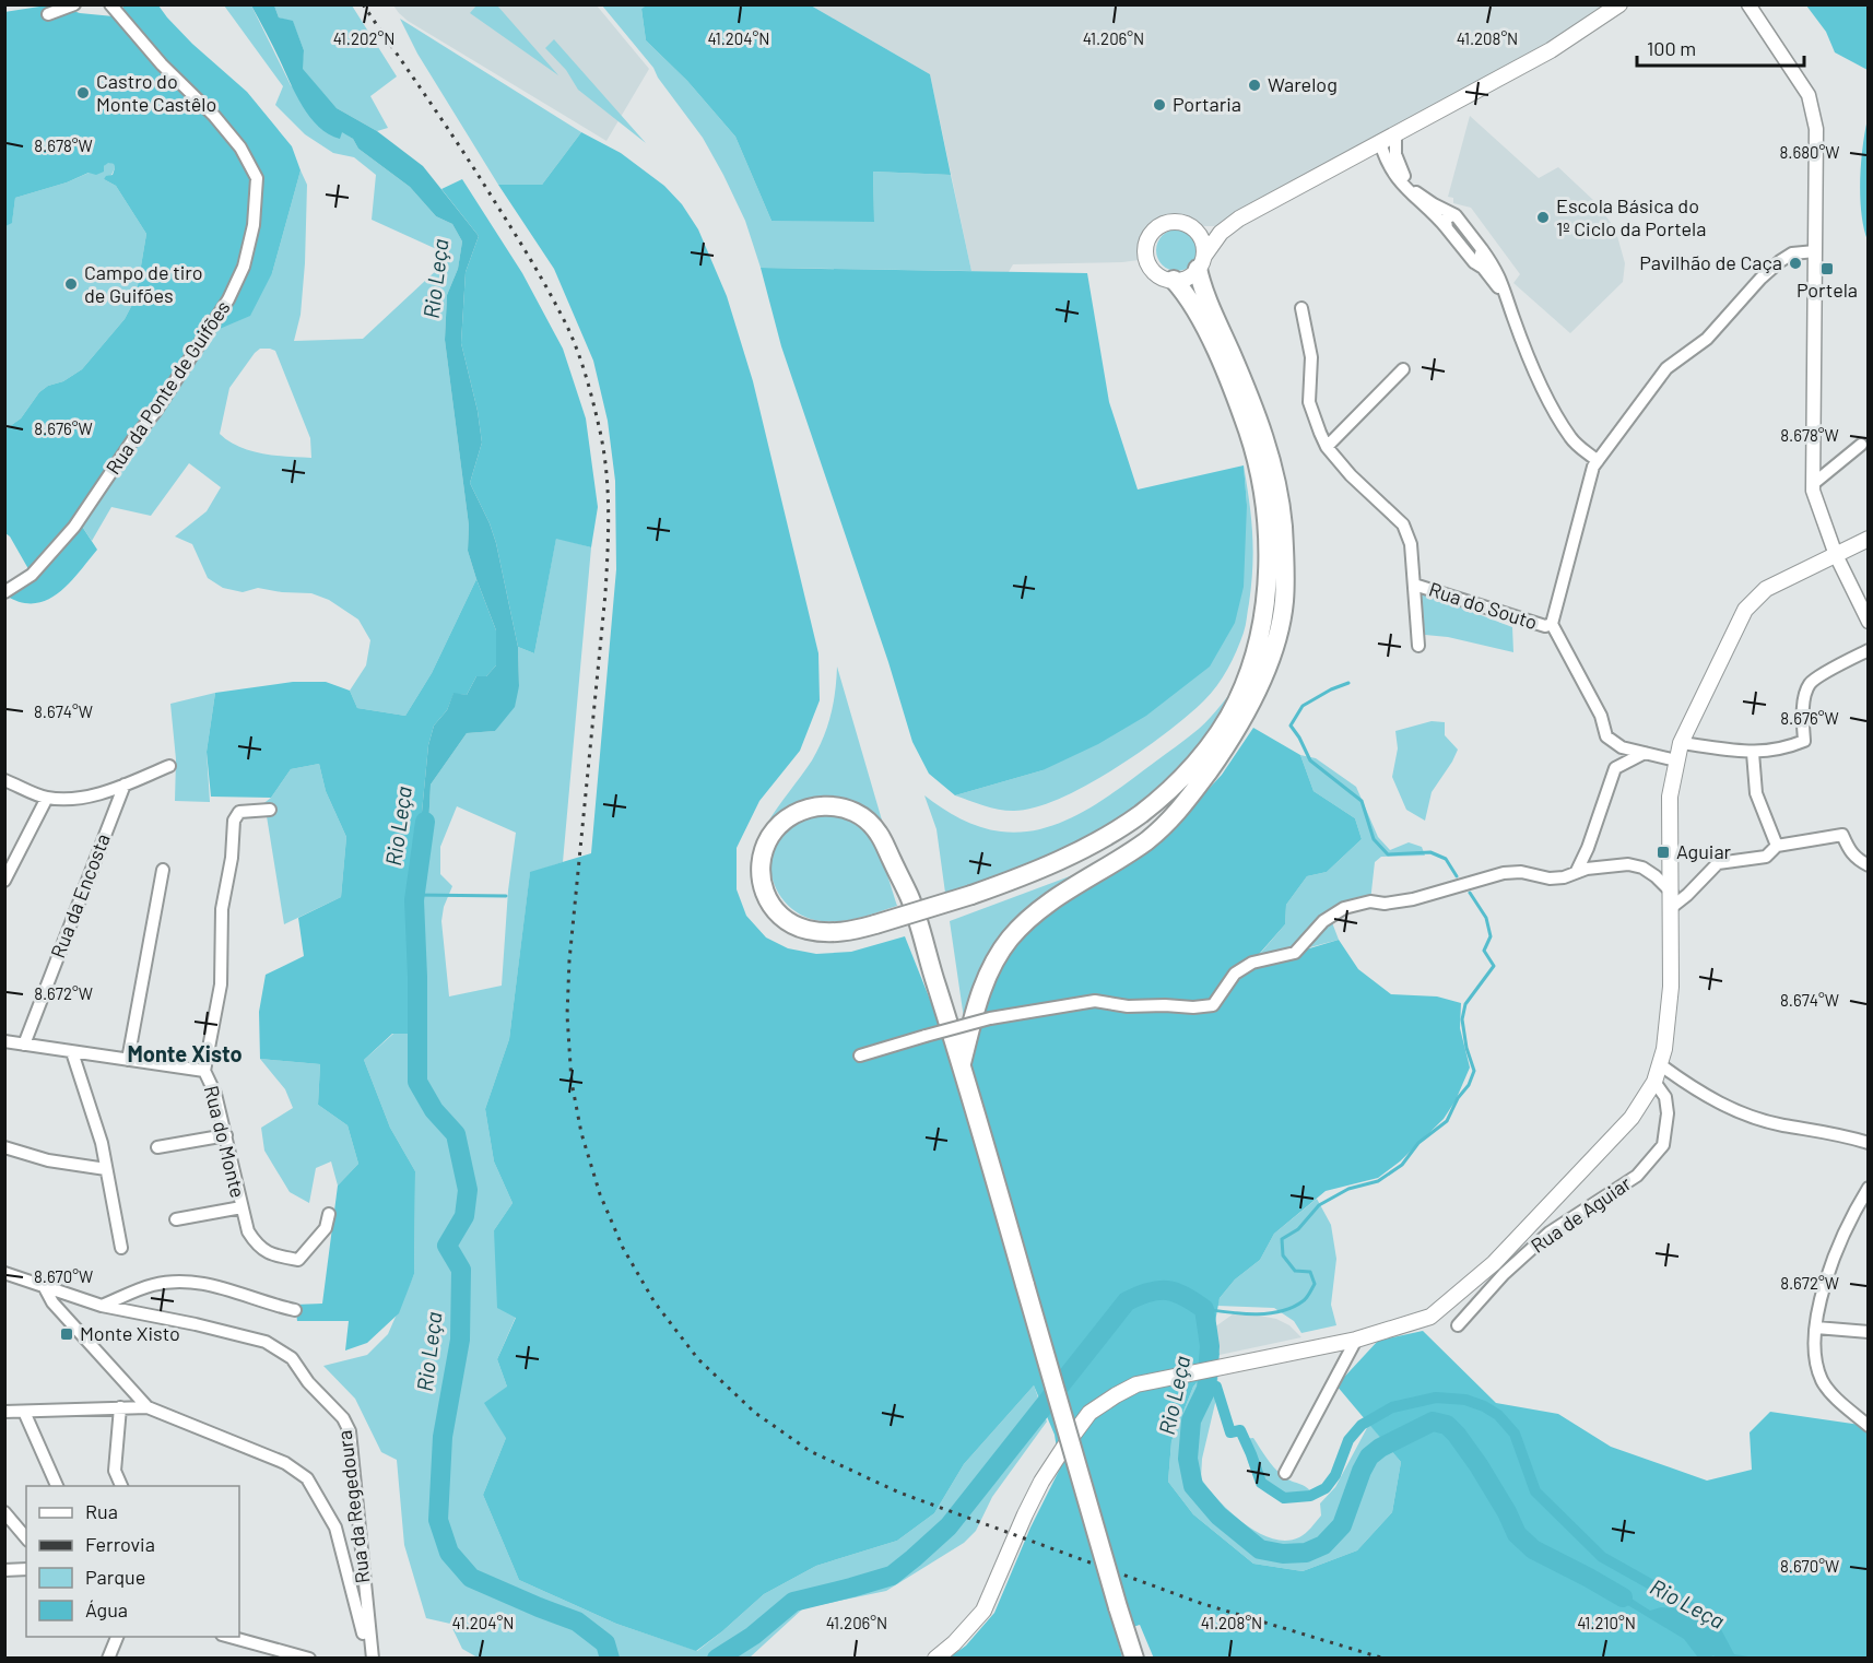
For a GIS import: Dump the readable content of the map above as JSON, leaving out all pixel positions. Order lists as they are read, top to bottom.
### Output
{
  "streets": {
    "street": [
      "Rua da Ponte de Guifões",
      "Rua do Souto",
      "Rua da Encosta",
      "Rua do Monte",
      "Rua de Aguiar",
      "Rua da Regedoura"
    ]
  },
  "districts": ["Monte Xisto"],
  "water": ["Rio Leça"],
  "places": {
    "other": [
      "Warelog",
      "Castro do Monte Castêlo",
      "Portaria",
      "Escola Básica do 1º Ciclo da Portela",
      "Pavilhão de Caça",
      "Campo de tiro de Guifões"
    ],
    "transit": ["Portela", "Aguiar", "Monte Xisto"]
  },
  "legend": [
    "Rua",
    "Ferrovia",
    "Parque",
    "Água"
  ],
  "scale_bar": "100 m",
  "coordinates": [
    "41.202°N",
    "41.204°N",
    "41.206°N",
    "41.208°N",
    "8.678°W",
    "8.680°W",
    "8.676°W",
    "8.674°W",
    "8.672°W",
    "8.670°W",
    "41.210°N"
  ]
}
